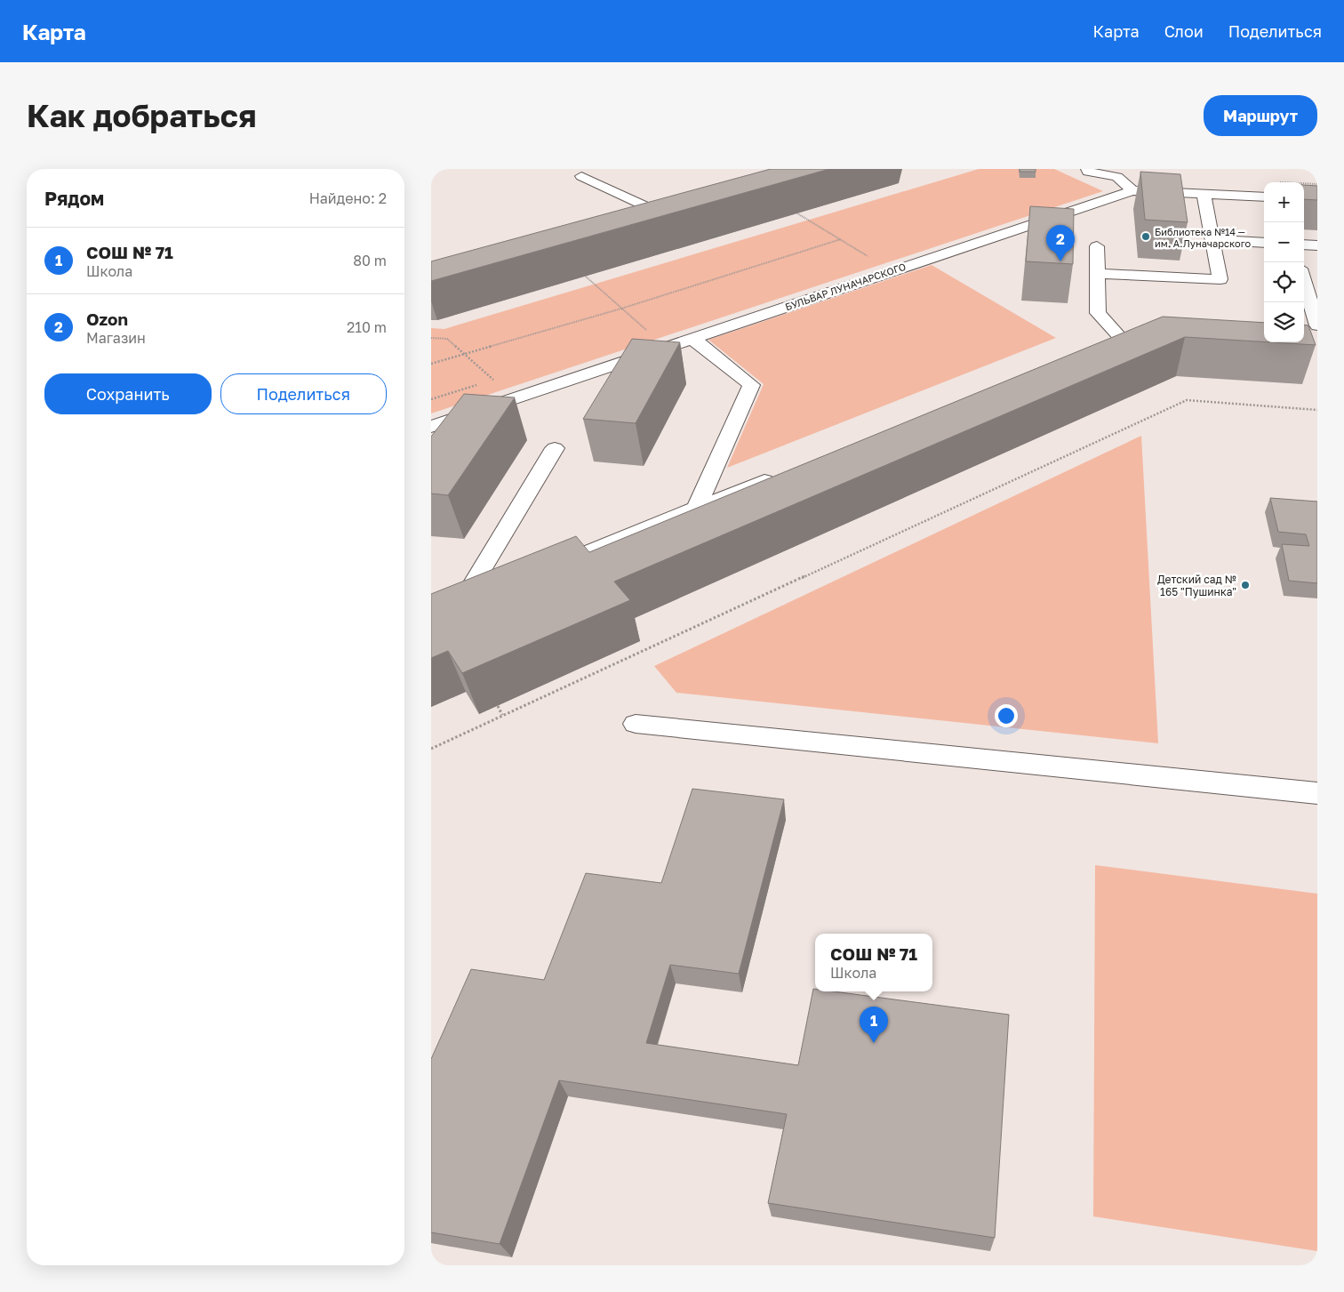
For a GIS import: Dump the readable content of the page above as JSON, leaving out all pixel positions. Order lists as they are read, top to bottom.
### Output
{
  "streets": {
    "street": ["БУЛЬВАР ЛУНАЧАРСКОГО"]
  },
  "places": ["Библиотека №14 — им. А.Луначарского", "Детский сад № 165 \"Пушинка\""],
  "page": {
    "header": "Карта",
    "nav": ["Карта", "Слои", "Поделиться"],
    "buttons": [
      "Маршрут",
      ["Сохранить", "Поделиться"]
    ],
    "title": "Как добраться",
    "heading": ["Рядом", "Найдено: 2"],
    "map_buttons": ["+", "−"],
    "pins": ["2", "1"],
    "list": [
      {
        "mark": "1",
        "name": "СОШ № 71",
        "note": "Школа",
        "value": "80 m"
      },
      {
        "mark": "2",
        "name": "Ozon",
        "note": "Магазин",
        "value": "210 m"
      }
    ],
    "popup": ["СОШ № 71", "Школа"]
  }
}
